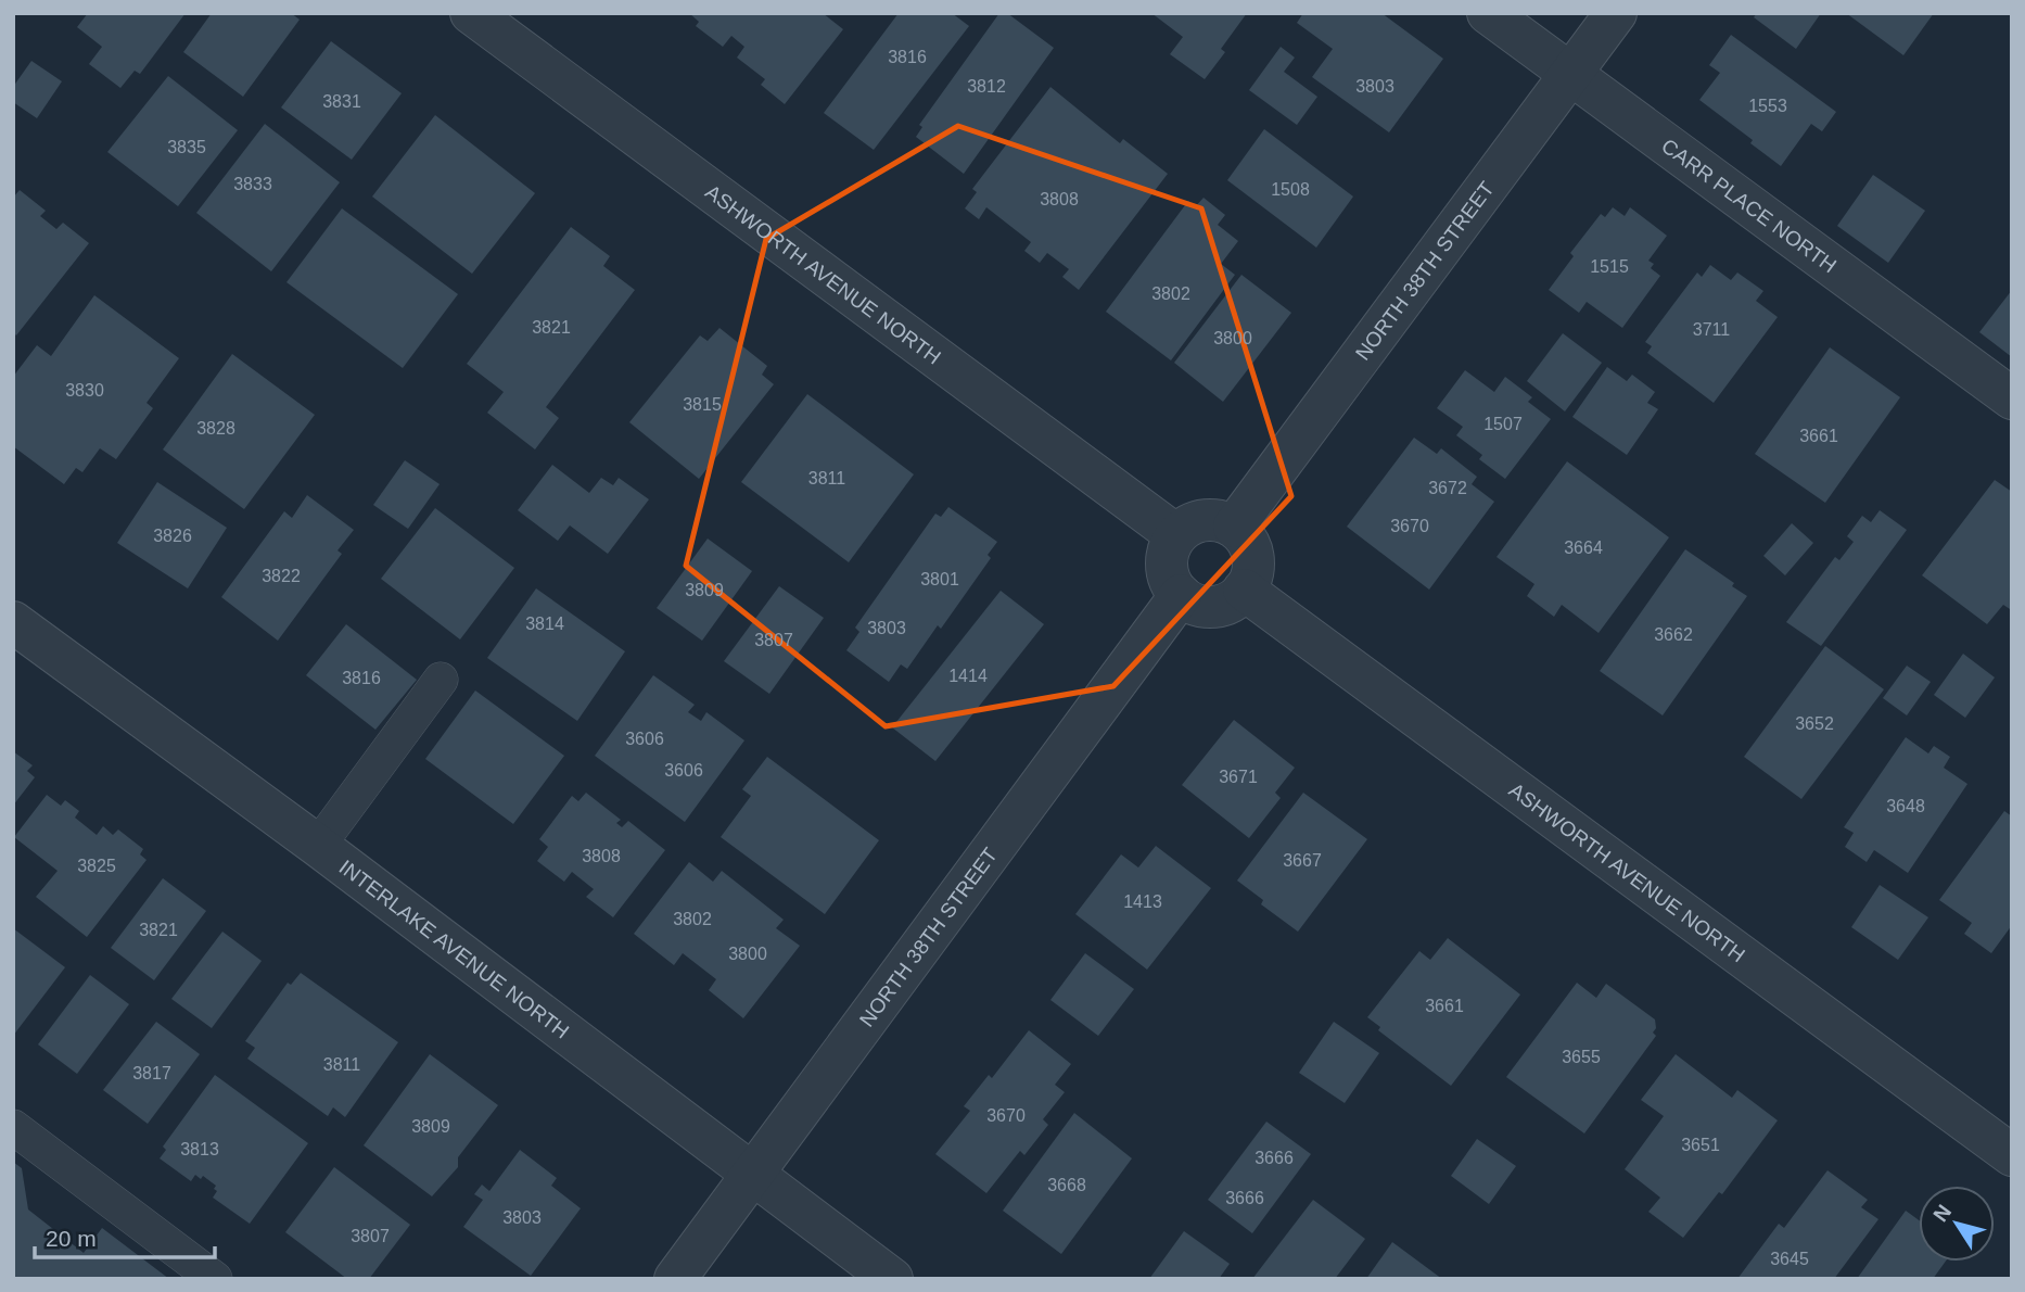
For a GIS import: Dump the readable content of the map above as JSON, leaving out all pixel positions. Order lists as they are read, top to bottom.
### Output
{
  "streets": {
    "street": [
      "CARR PLACE NORTH",
      "NORTH 38TH STREET",
      "ASHWORTH AVENUE NORTH",
      "INTERLAKE AVENUE NORTH"
    ]
  },
  "crossings": [
    ["CARR PLACE NORTH", "NORTH 38TH STREET"],
    ["NORTH 38TH STREET", "ASHWORTH AVENUE NORTH"],
    ["NORTH 38TH STREET", "INTERLAKE AVENUE NORTH"]
  ],
  "house_numbers": [
    "3816",
    "3812",
    "3803",
    "3831",
    "1553",
    "3835",
    "3833",
    "1508",
    "3808",
    "1515",
    "3802",
    "3821",
    "3711",
    "3800",
    "3830",
    "3815",
    "1507",
    "3828",
    "3661",
    "3811",
    "3672",
    "3670",
    "3826",
    "3664",
    "3822",
    "3801",
    "3809",
    "3814",
    "3803",
    "3662",
    "3807",
    "1414",
    "3816",
    "3652",
    "3606",
    "3606",
    "3671",
    "3648",
    "3808",
    "3667",
    "3825",
    "1413",
    "3802",
    "3821",
    "3800",
    "3661",
    "3655",
    "3811",
    "3817",
    "3670",
    "3809",
    "3651",
    "3813",
    "3666",
    "3668",
    "3666",
    "3803",
    "3807",
    "3645"
  ],
  "scale_bar": "20 m",
  "north": "top left"
}
